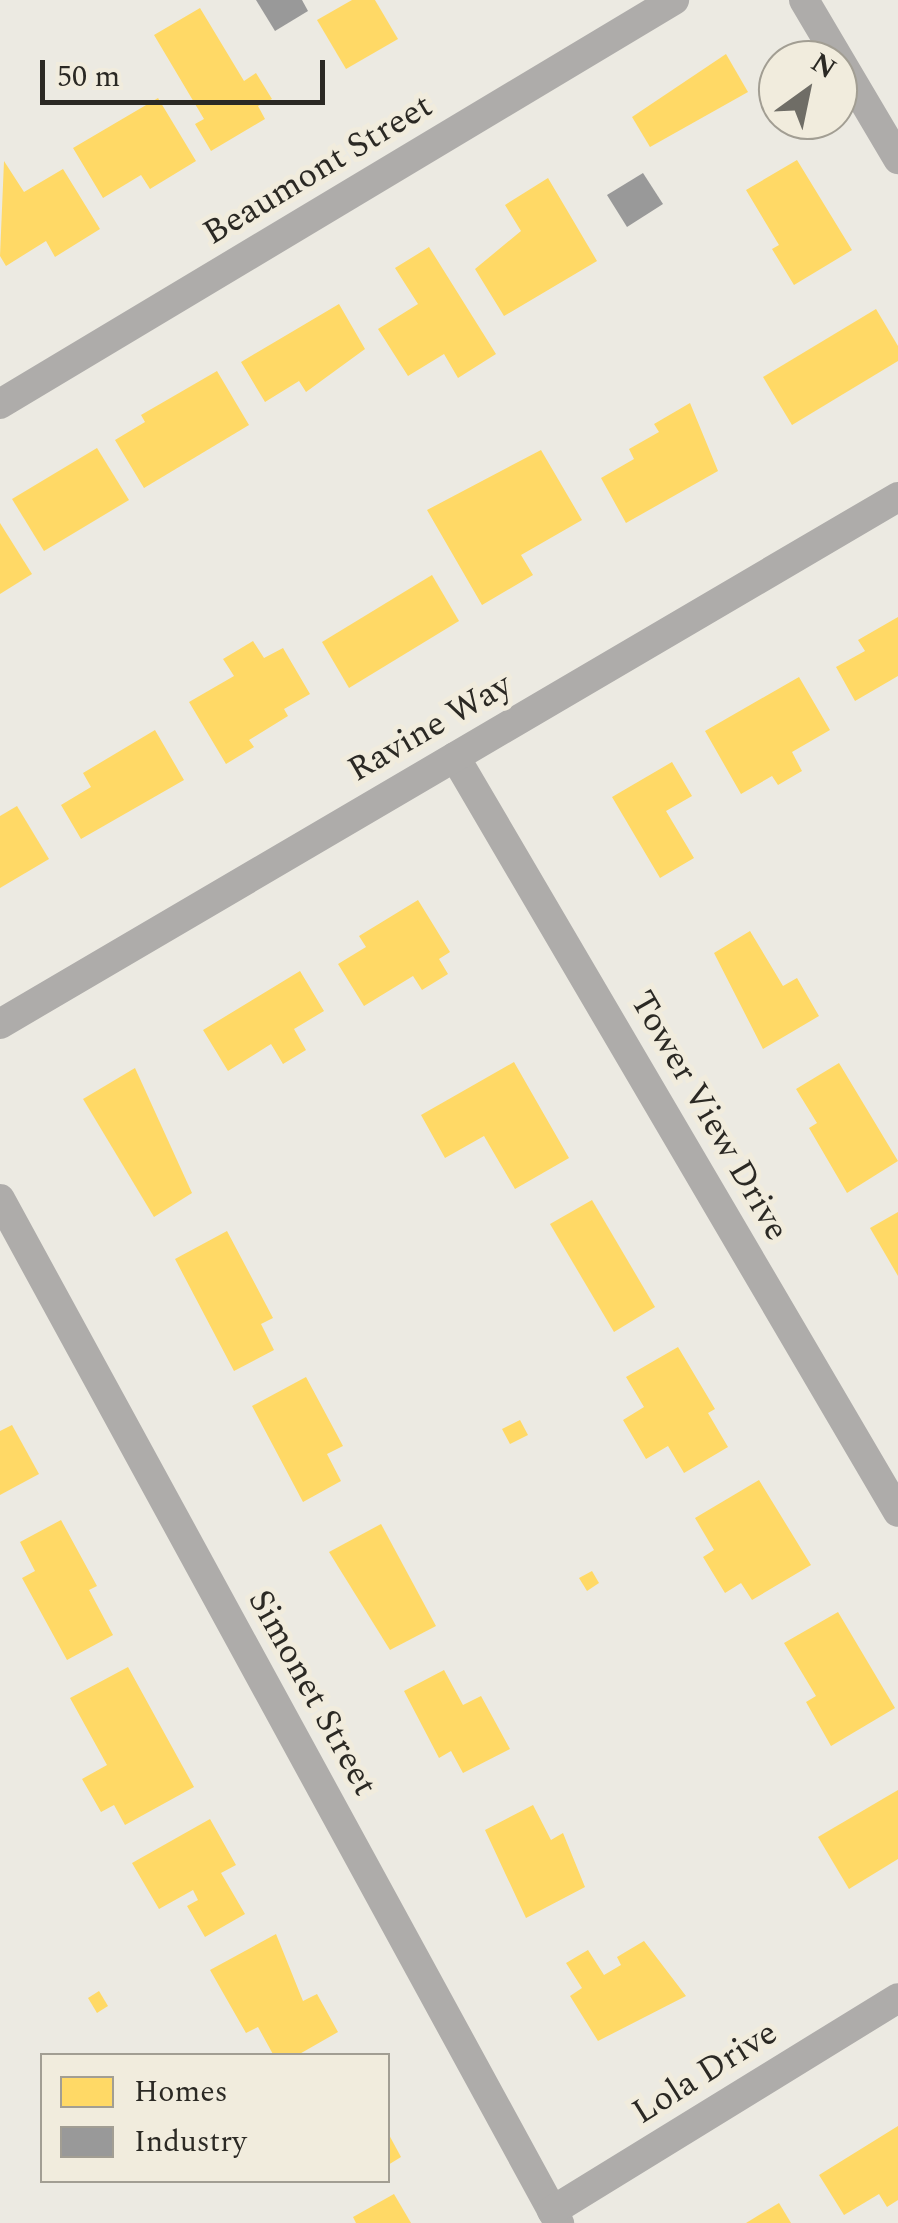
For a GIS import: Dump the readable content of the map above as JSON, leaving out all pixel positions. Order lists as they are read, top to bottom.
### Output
{
  "streets": {
    "street": [
      "Beaumont Street",
      "Ravine Way",
      "Tower View Drive",
      "Simonet Street",
      "Lola Drive"
    ]
  },
  "crossings": [
    ["Ravine Way", "Tower View Drive"],
    ["Simonet Street", "Lola Drive"]
  ],
  "legend": ["Homes", "Industry"],
  "scale_bar": "50 m",
  "north": "top right"
}
